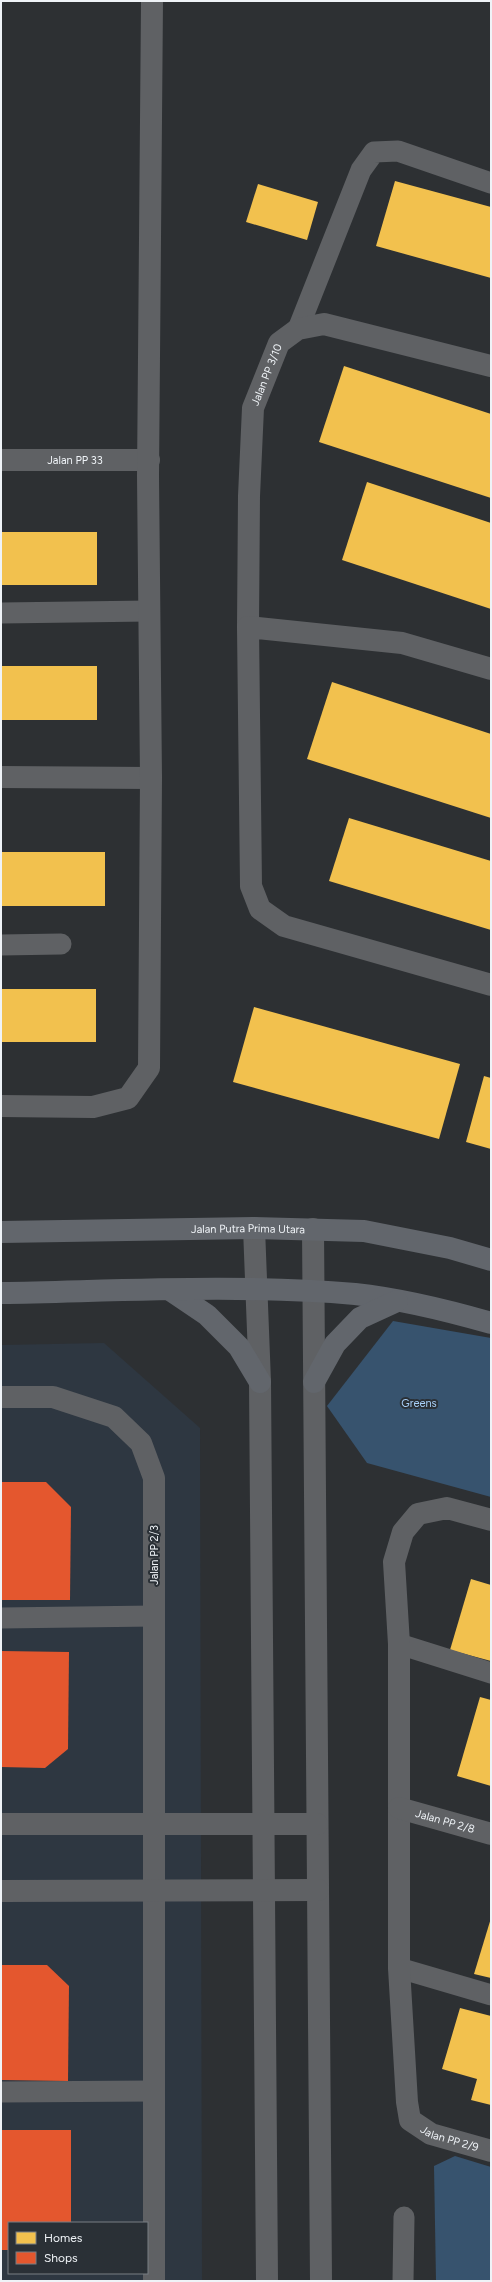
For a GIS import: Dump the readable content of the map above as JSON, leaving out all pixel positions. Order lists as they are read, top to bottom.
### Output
{
  "streets": {
    "main road": ["Jalan Putra Prima Utara"],
    "street": [
      "Jalan PP 3/10",
      "Jalan PP 33",
      "Jalan PP 2/3",
      "Jalan PP 2/8",
      "Jalan PP 2/9"
    ]
  },
  "parks": ["Greens"],
  "legend": ["Homes", "Shops"]
}
